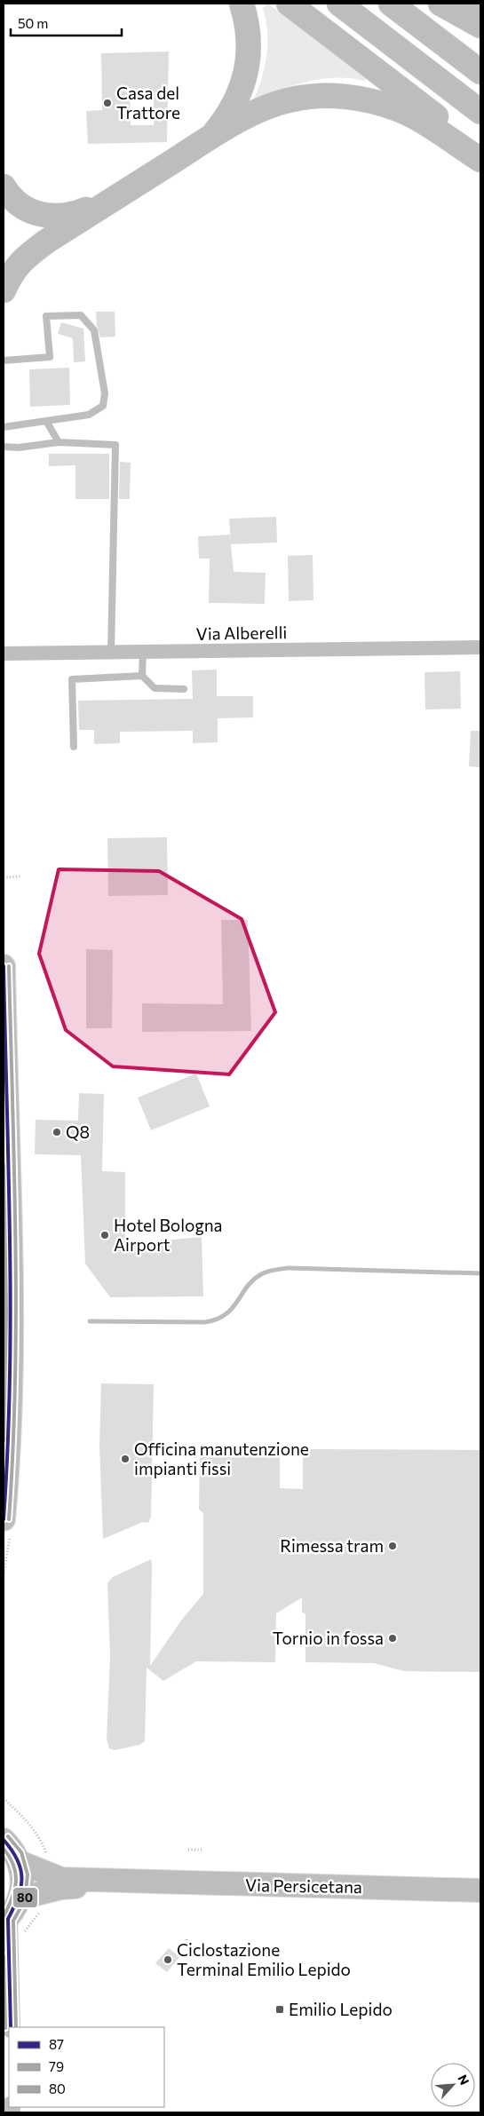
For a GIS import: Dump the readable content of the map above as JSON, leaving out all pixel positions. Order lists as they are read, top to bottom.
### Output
{
  "streets": {
    "main road": ["Via Persicetana"],
    "street": ["Via Alberelli"]
  },
  "places": {
    "other": [
      "Casa del Trattore",
      "Q8",
      "Hotel Bologna Airport",
      "Officina manutenzione impianti fissi",
      "Rimessa tram",
      "Tornio in fossa",
      "Ciclostazione Terminal Emilio Lepido"
    ],
    "transit": ["Emilio Lepido"]
  },
  "lines": ["transit line 87", "transit line 80", "transit line 79"],
  "legend": ["87", "79", "80"],
  "scale_bar": "50 m",
  "north": "top right"
}
